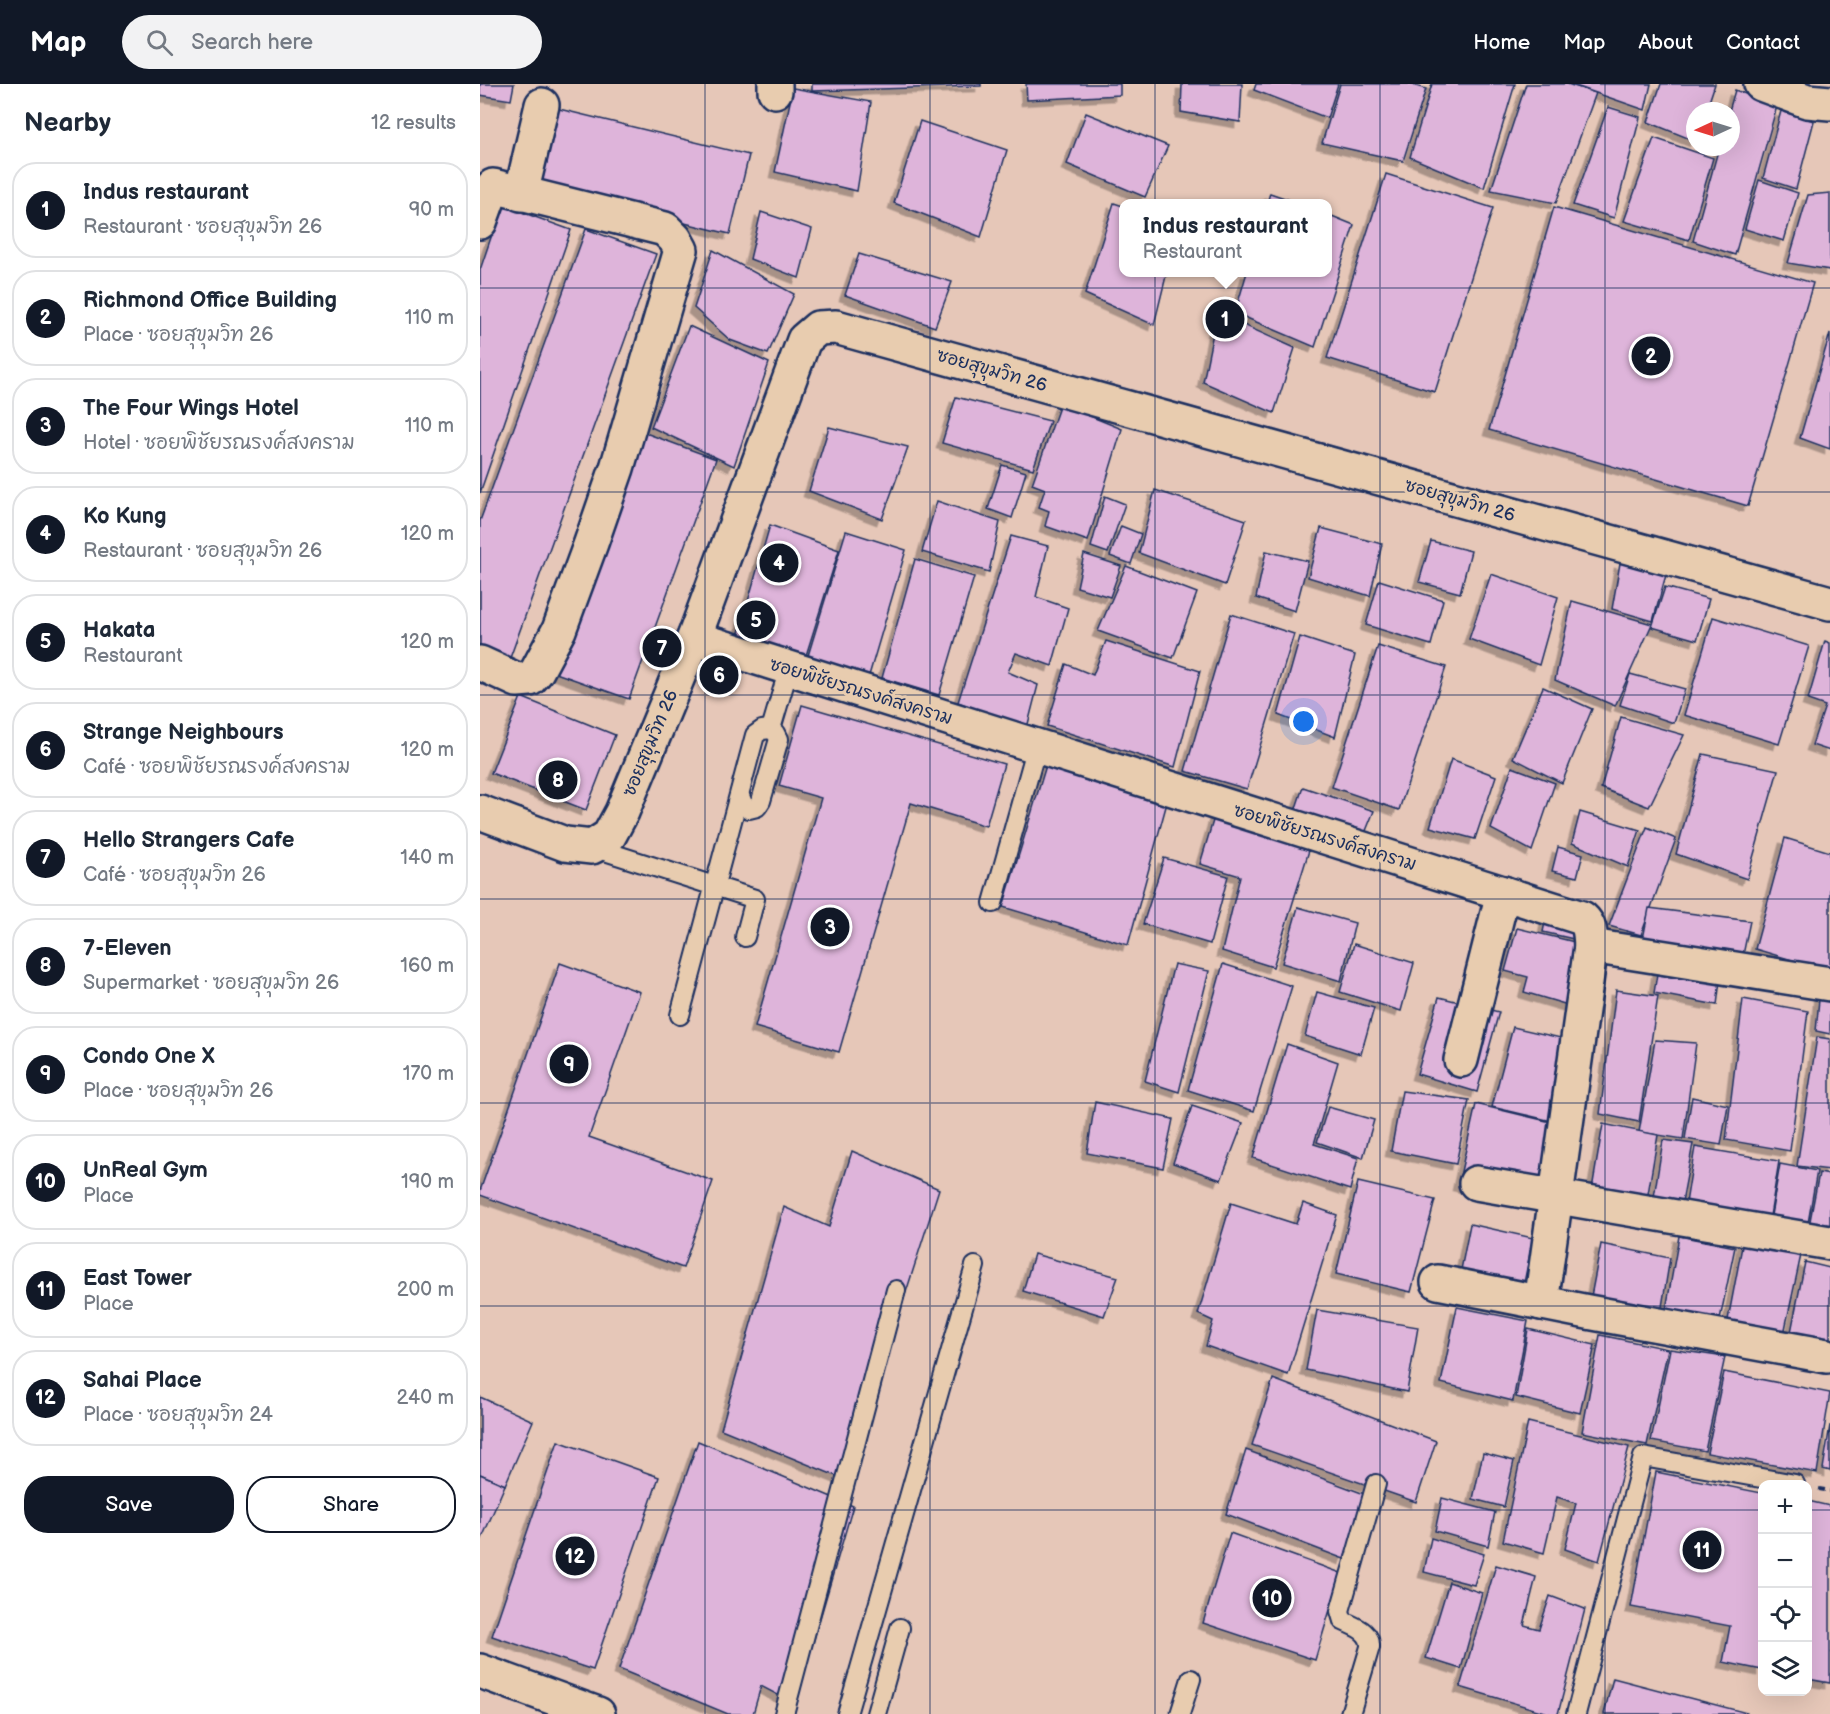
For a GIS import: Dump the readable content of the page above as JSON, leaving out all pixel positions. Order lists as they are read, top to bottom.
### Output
{
  "streets": {
    "street": ["ซอยสุขุมวิท 26", "ซอยพิชัยรณรงค์สงคราม"]
  },
  "crossings": [
    ["ซอยสุขุมวิท 26", "ซอยพิชัยรณรงค์สงคราม"]
  ],
  "north": "left",
  "page": {
    "header": "Map",
    "search": "Search here",
    "nav": [
      "Home",
      "Map",
      "About",
      "Contact"
    ],
    "heading": ["Nearby", "12 results"],
    "list": [
      {
        "mark": "1",
        "name": "Indus restaurant",
        "note": "Restaurant · ซอยสุขุมวิท 26",
        "value": "90 m"
      },
      {
        "mark": "2",
        "name": "Richmond Office Building",
        "note": "Place · ซอยสุขุมวิท 26",
        "value": "110 m"
      },
      {
        "mark": "3",
        "name": "The Four Wings Hotel",
        "note": "Hotel · ซอยพิชัยรณรงค์สงคราม",
        "value": "110 m"
      },
      {
        "mark": "4",
        "name": "Ko Kung",
        "note": "Restaurant · ซอยสุขุมวิท 26",
        "value": "120 m"
      },
      {
        "mark": "5",
        "name": "Hakata",
        "note": "Restaurant",
        "value": "120 m"
      },
      {
        "mark": "6",
        "name": "Strange Neighbours",
        "note": "Café · ซอยพิชัยรณรงค์สงคราม",
        "value": "120 m"
      },
      {
        "mark": "7",
        "name": "Hello Strangers Cafe",
        "note": "Café · ซอยสุขุมวิท 26",
        "value": "140 m"
      },
      {
        "mark": "8",
        "name": "7-Eleven",
        "note": "Supermarket · ซอยสุขุมวิท 26",
        "value": "160 m"
      },
      {
        "mark": "9",
        "name": "Condo One X",
        "note": "Place · ซอยสุขุมวิท 26",
        "value": "170 m"
      },
      {
        "mark": "10",
        "name": "UnReal Gym",
        "note": "Place",
        "value": "190 m"
      },
      {
        "mark": "11",
        "name": "East Tower",
        "note": "Place",
        "value": "200 m"
      },
      {
        "mark": "12",
        "name": "Sahai Place",
        "note": "Place · ซอยสุขุมวิท 24",
        "value": "240 m"
      }
    ],
    "popup": ["Indus restaurant", "Restaurant"],
    "pins": [
      "1",
      "2",
      "4",
      "5",
      "7",
      "6",
      "8",
      "3",
      "9",
      "11",
      "12",
      "10"
    ],
    "buttons": ["Save", "Share"],
    "map_buttons": ["+", "−"]
  }
}
